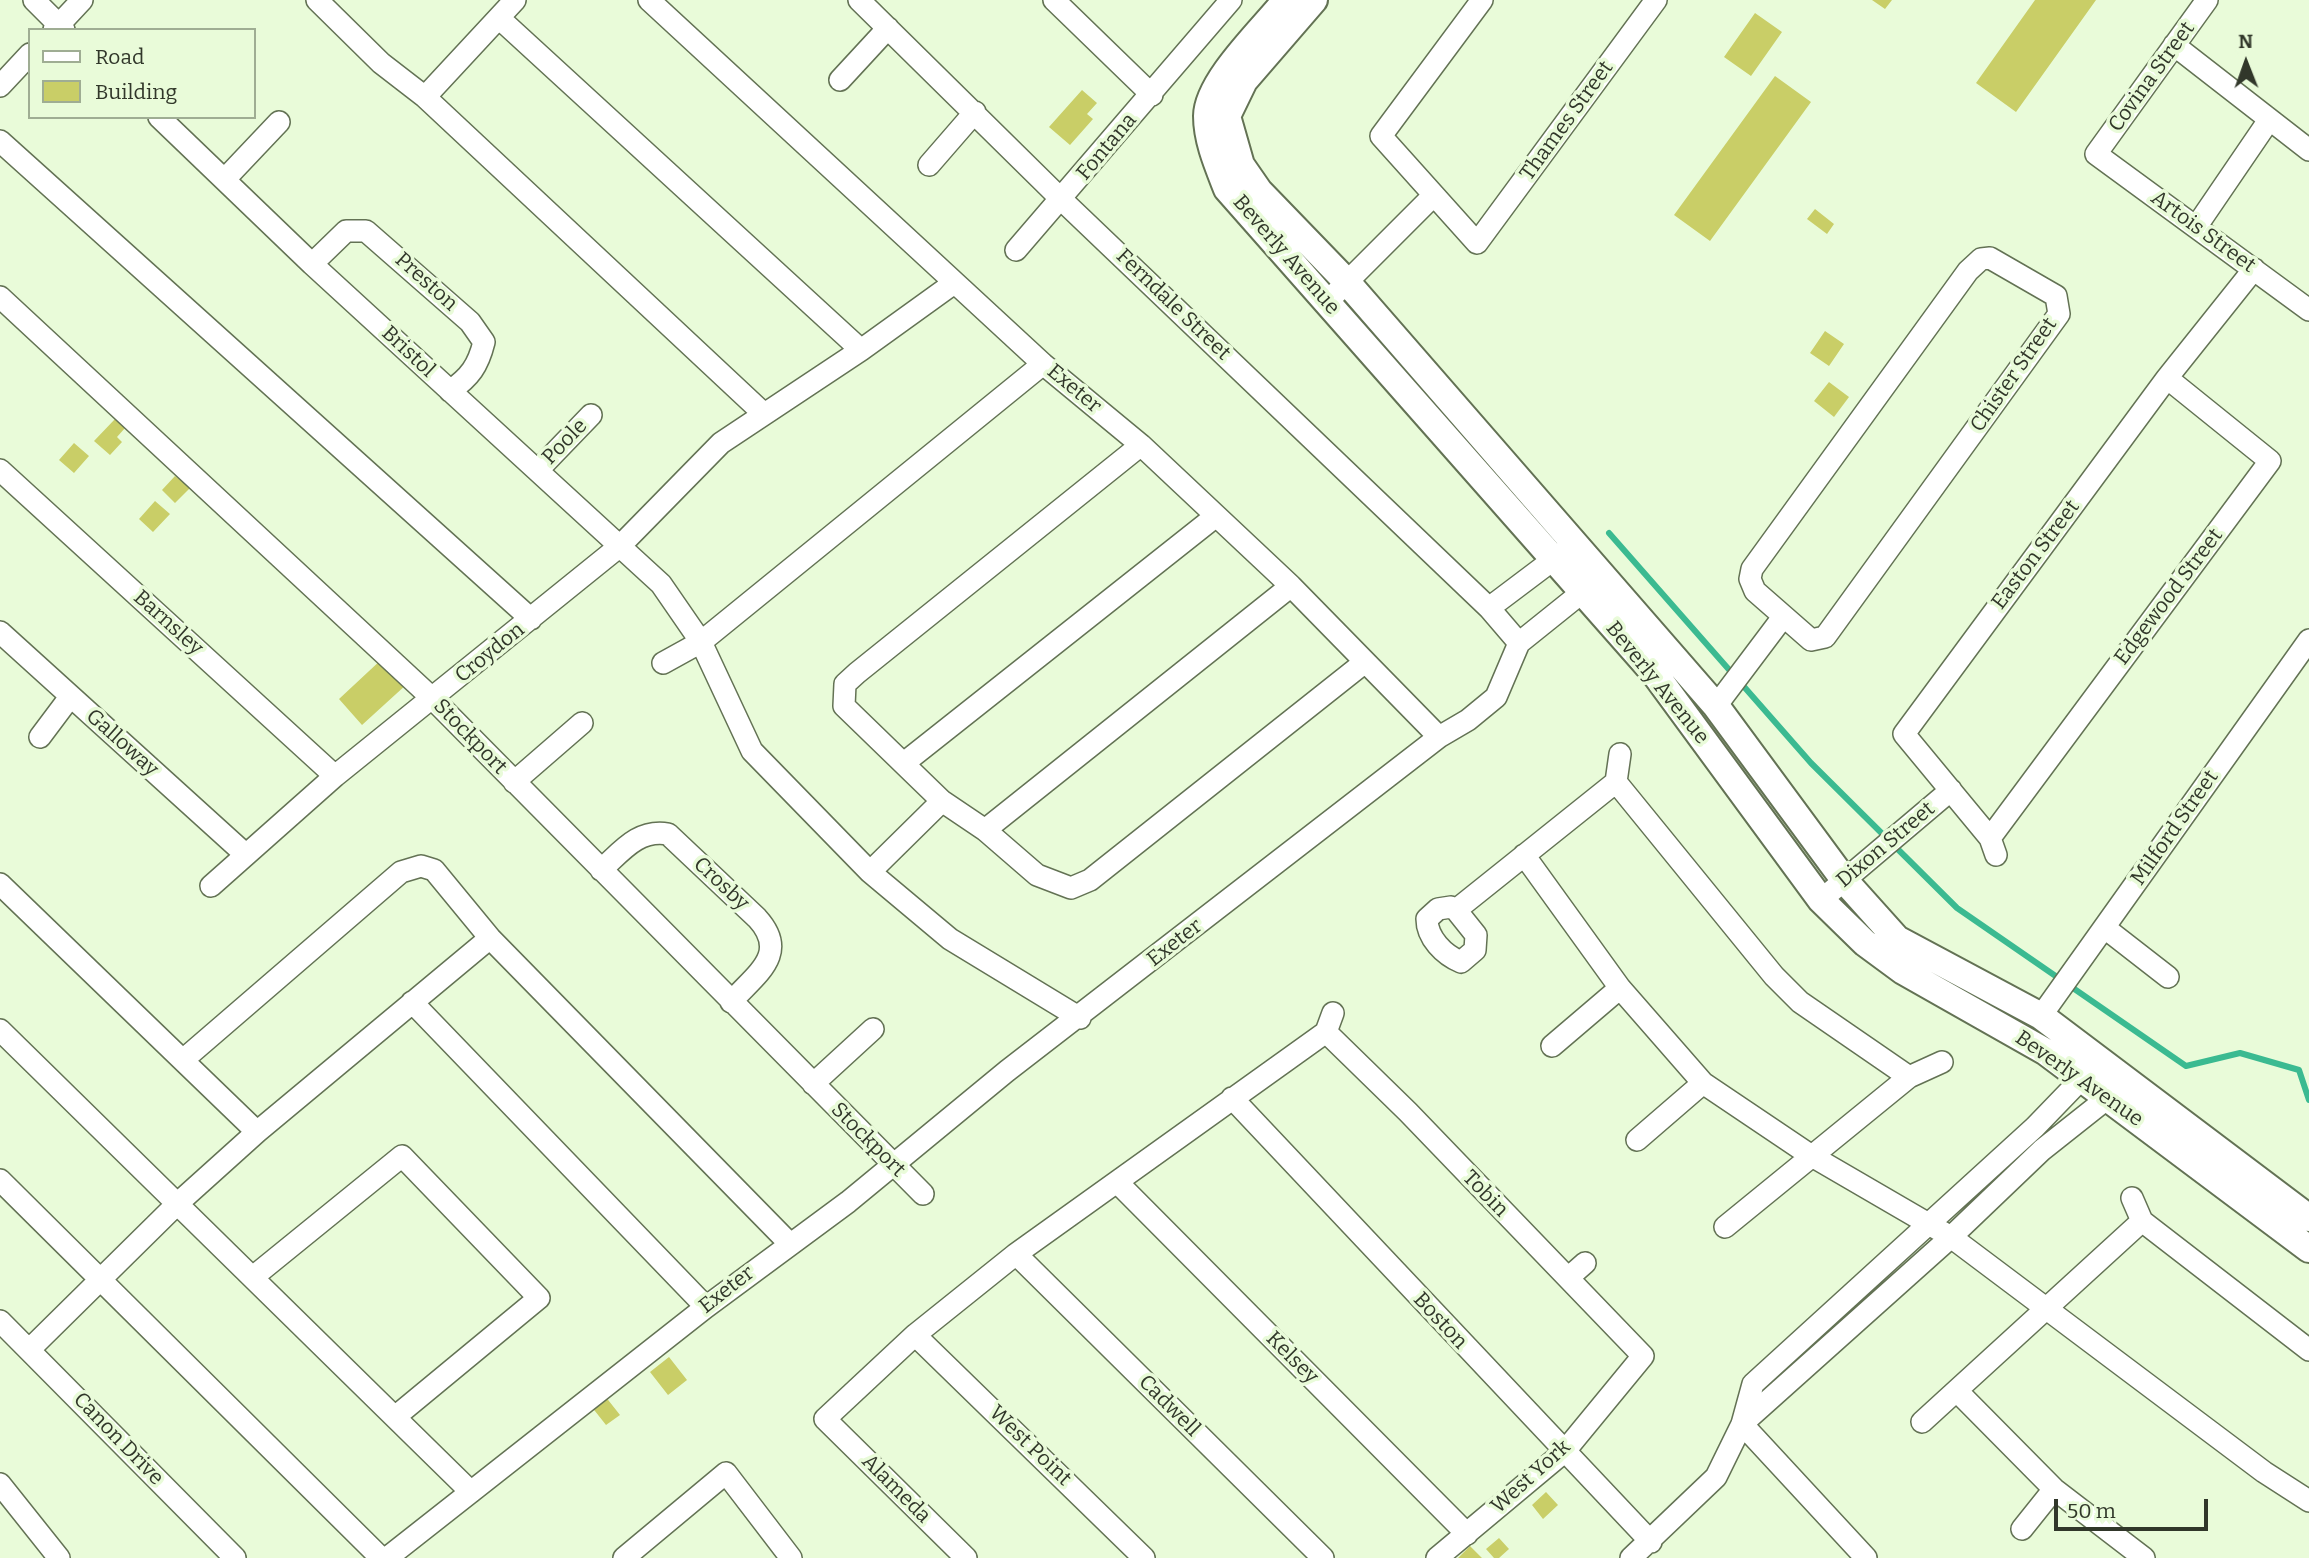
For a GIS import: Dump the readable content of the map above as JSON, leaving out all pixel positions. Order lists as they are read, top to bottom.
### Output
{
  "streets": {
    "street": [
      "Covina Street",
      "Thames Street",
      "Fontana",
      "Artois Street",
      "Beverly Avenue",
      "Preston",
      "Ferndale Street",
      "Bristol",
      "Chister Street",
      "Exeter",
      "Poole",
      "Easton Street",
      "Edgewood Street",
      "Barnsley",
      "Croydon",
      "Stockport",
      "Galloway",
      "Milford Street",
      "Dixon Street",
      "Crosby",
      "Tobin",
      "Boston",
      "Kelsey",
      "Cadwell",
      "Canon Drive",
      "West Point",
      "West York",
      "Alameda"
    ]
  },
  "crossings": [
    ["Covina Street", "Artois Street"],
    ["Fontana", "Ferndale Street"],
    ["Artois Street", "Easton Street"],
    ["Beverly Avenue", "Milford Street"],
    ["Beverly Avenue", "Dixon Street"],
    ["Preston", "Bristol"],
    ["Bristol", "Exeter"],
    ["Bristol", "Poole"],
    ["Bristol", "Croydon"],
    ["Exeter", "Croydon"],
    ["Exeter", "Stockport"],
    ["Easton Street", "Edgewood Street"],
    ["Easton Street", "Dixon Street"],
    ["Barnsley", "Croydon"],
    ["Croydon", "Stockport"],
    ["Croydon", "Galloway"],
    ["Stockport", "Crosby"],
    ["Tobin", "Boston"],
    ["Tobin", "West York"],
    ["Boston", "West York"],
    ["Kelsey", "West York"],
    ["West Point", "Alameda"]
  ],
  "legend": ["Road", "Building"],
  "scale_bar": "50 m",
  "north": "top"
}
